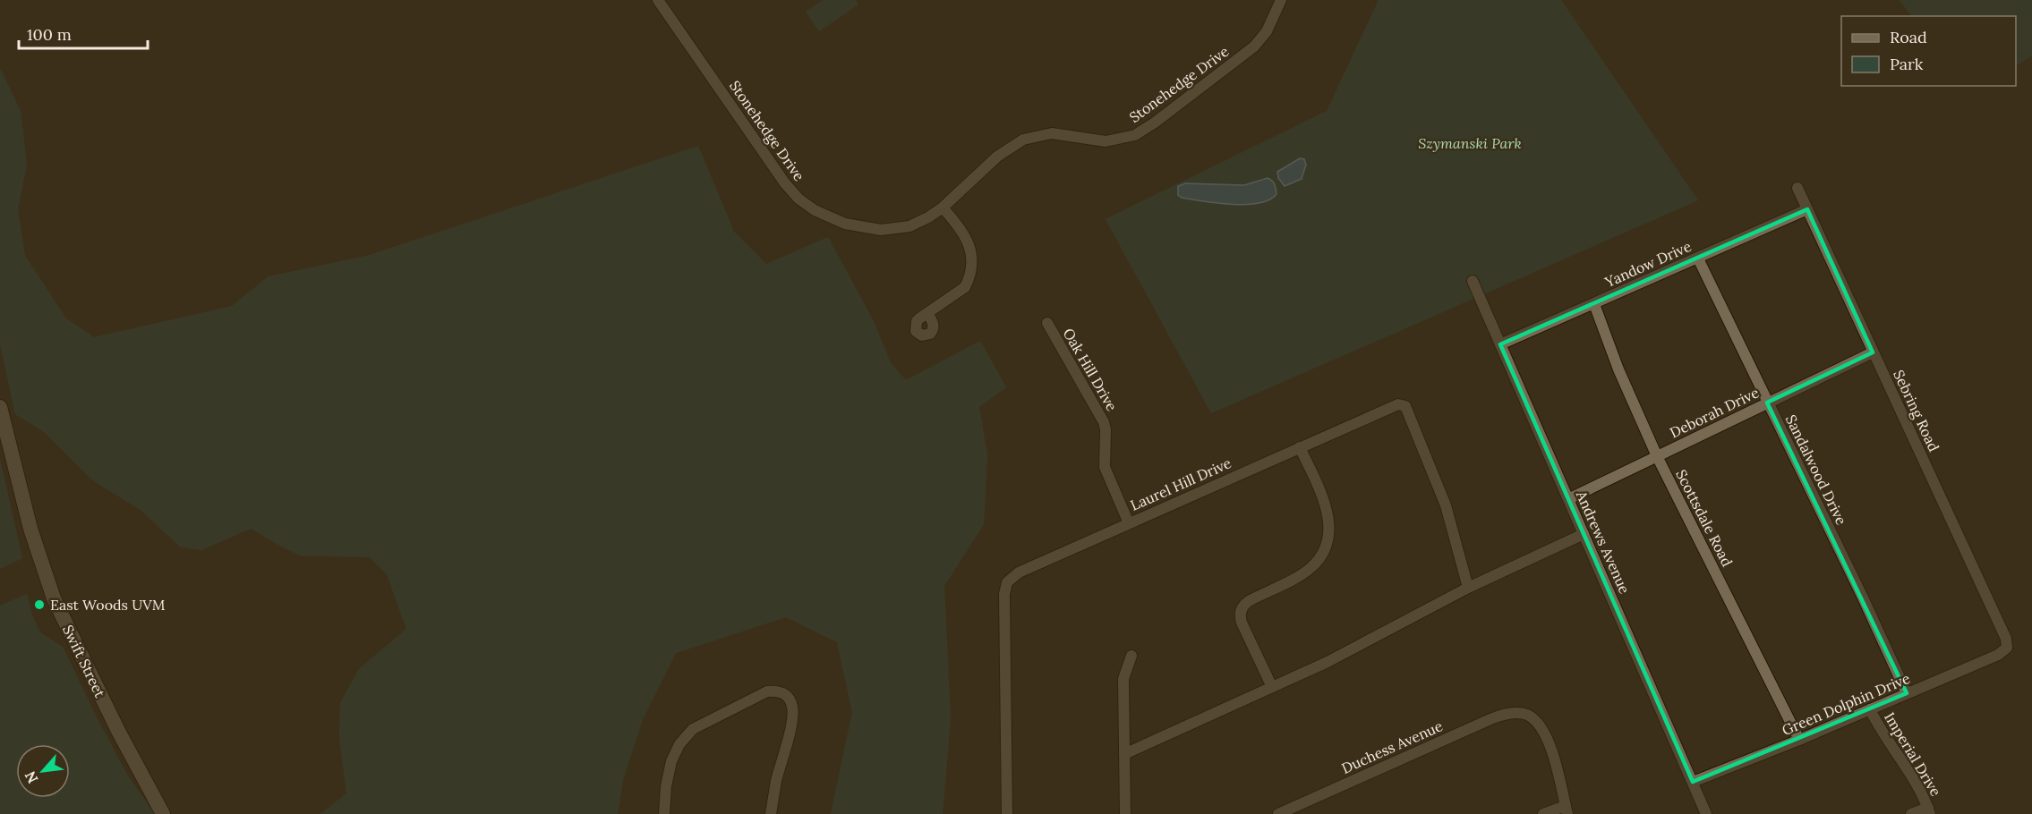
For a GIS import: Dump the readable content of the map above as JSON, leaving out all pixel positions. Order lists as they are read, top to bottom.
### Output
{
  "streets": {
    "street": [
      "Stonehedge Drive",
      "Yandow Drive",
      "Oak Hill Drive",
      "Sebring Road",
      "Deborah Drive",
      "Sandalwood Drive",
      "Laurel Hill Drive",
      "Scottsdale Road",
      "Andrews Avenue",
      "Swift Street",
      "Green Dolphin Drive",
      "Duchess Avenue",
      "Imperial Drive"
    ]
  },
  "crossings": [
    ["Yandow Drive", "Sebring Road"],
    ["Yandow Drive", "Sandalwood Drive"],
    ["Yandow Drive", "Scottsdale Road"],
    ["Yandow Drive", "Andrews Avenue"],
    ["Oak Hill Drive", "Laurel Hill Drive"],
    ["Sebring Road", "Deborah Drive"],
    ["Sebring Road", "Green Dolphin Drive"],
    ["Deborah Drive", "Sandalwood Drive"],
    ["Deborah Drive", "Scottsdale Road"],
    ["Deborah Drive", "Andrews Avenue"],
    ["Sandalwood Drive", "Green Dolphin Drive"],
    ["Scottsdale Road", "Green Dolphin Drive"],
    ["Andrews Avenue", "Green Dolphin Drive"],
    ["Green Dolphin Drive", "Imperial Drive"]
  ],
  "parks": ["Szymanski Park"],
  "places": ["East Woods UVM"],
  "legend": ["Road", "Park"],
  "scale_bar": "100 m",
  "north": "bottom left"
}
